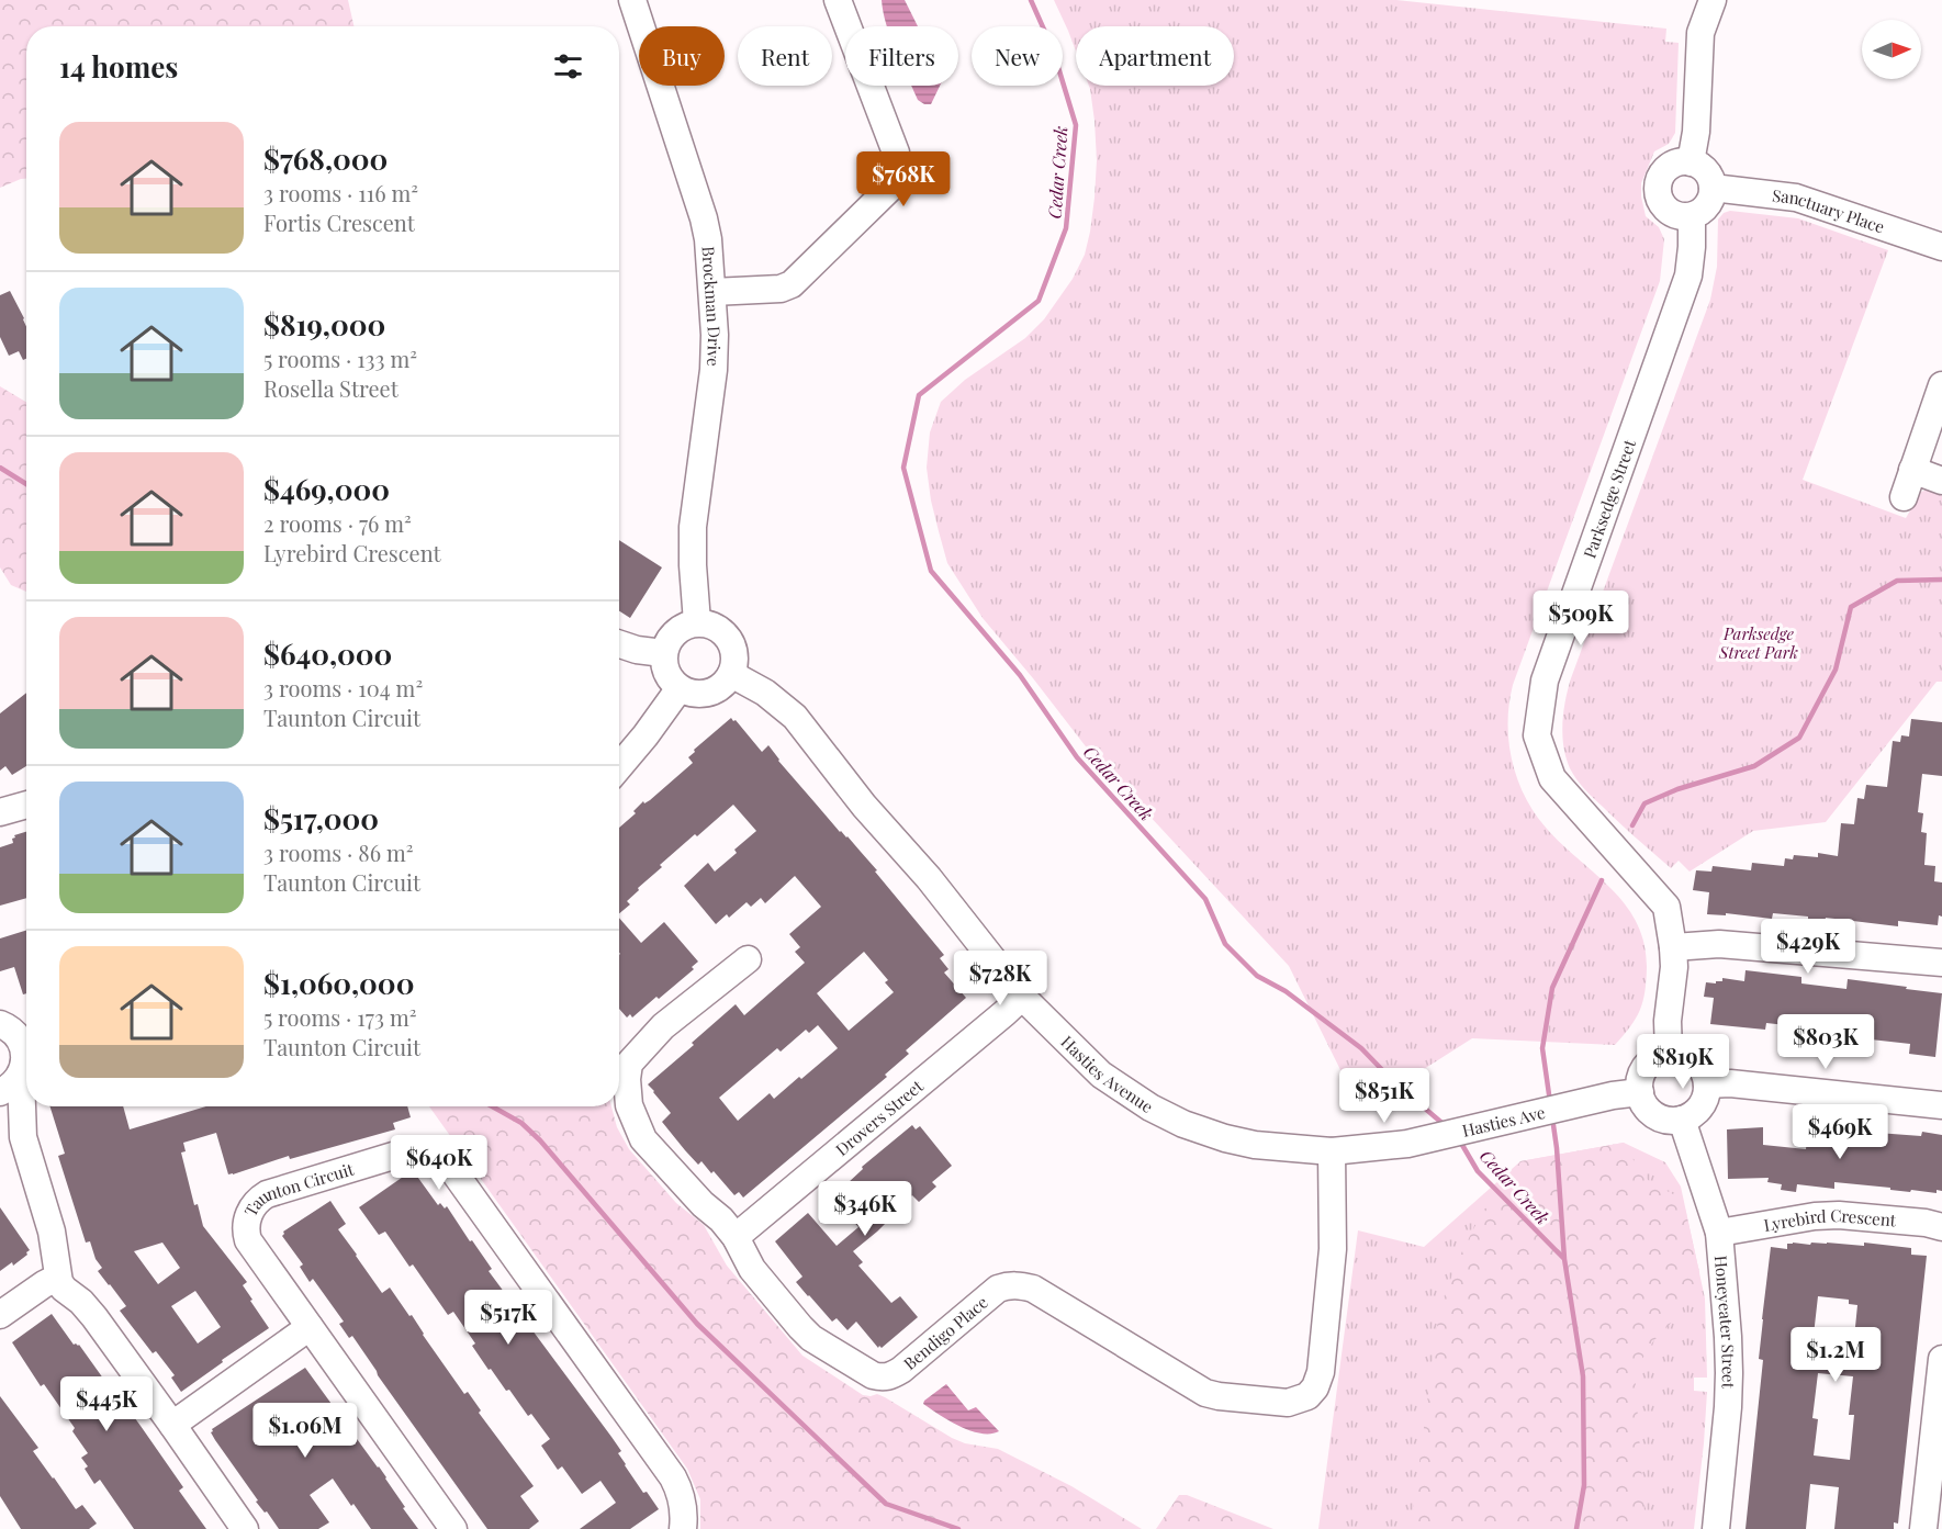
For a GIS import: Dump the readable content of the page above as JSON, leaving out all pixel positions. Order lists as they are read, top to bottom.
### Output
{
  "streets": {
    "street": [
      "Sanctuary Place",
      "Brockman Drive",
      "Parksedge Street",
      "Hasties Avenue",
      "Drovers Street",
      "Hasties Ave",
      "Taunton Circuit",
      "Lyrebird Crescent",
      "Honeyeater Street",
      "Bendigo Place"
    ]
  },
  "crossings": [
    ["Sanctuary Place", "Parksedge Street"],
    ["Brockman Drive", "Hasties Avenue"],
    ["Parksedge Street", "Hasties Ave"],
    ["Parksedge Street", "Honeyeater Street"],
    ["Hasties Avenue", "Drovers Street"],
    ["Hasties Avenue", "Hasties Ave"],
    ["Hasties Avenue", "Bendigo Place"],
    ["Drovers Street", "Bendigo Place"],
    ["Hasties Ave", "Honeyeater Street"],
    ["Lyrebird Crescent", "Honeyeater Street"]
  ],
  "water": ["Cedar Creek"],
  "parks": ["Parksedge Street Park"],
  "north": "right",
  "page": {
    "chip": [
      "Buy",
      "Rent",
      "Filters",
      "New",
      "Apartment"
    ],
    "heading": "14 homes",
    "list": [
      {
        "name": "$768,000",
        "note": "3 rooms · 116 m² · Fortis Crescent"
      },
      {
        "name": "$819,000",
        "note": "5 rooms · 133 m² · Rosella Street"
      },
      {
        "name": "$469,000",
        "note": "2 rooms · 76 m² · Lyrebird Crescent"
      },
      {
        "name": "$640,000",
        "note": "3 rooms · 104 m² · Taunton Circuit"
      },
      {
        "name": "$517,000",
        "note": "3 rooms · 86 m² · Taunton Circuit"
      },
      {
        "name": "$1,060,000",
        "note": "5 rooms · 173 m² · Taunton Circuit"
      }
    ],
    "price": [
      "$768K",
      "$509K",
      "$429K",
      "$728K",
      "$803K",
      "$819K",
      "$851K",
      "$469K",
      "$640K",
      "$346K",
      "$517K",
      "$1.2M",
      "$445K",
      "$1.06M"
    ]
  }
}
